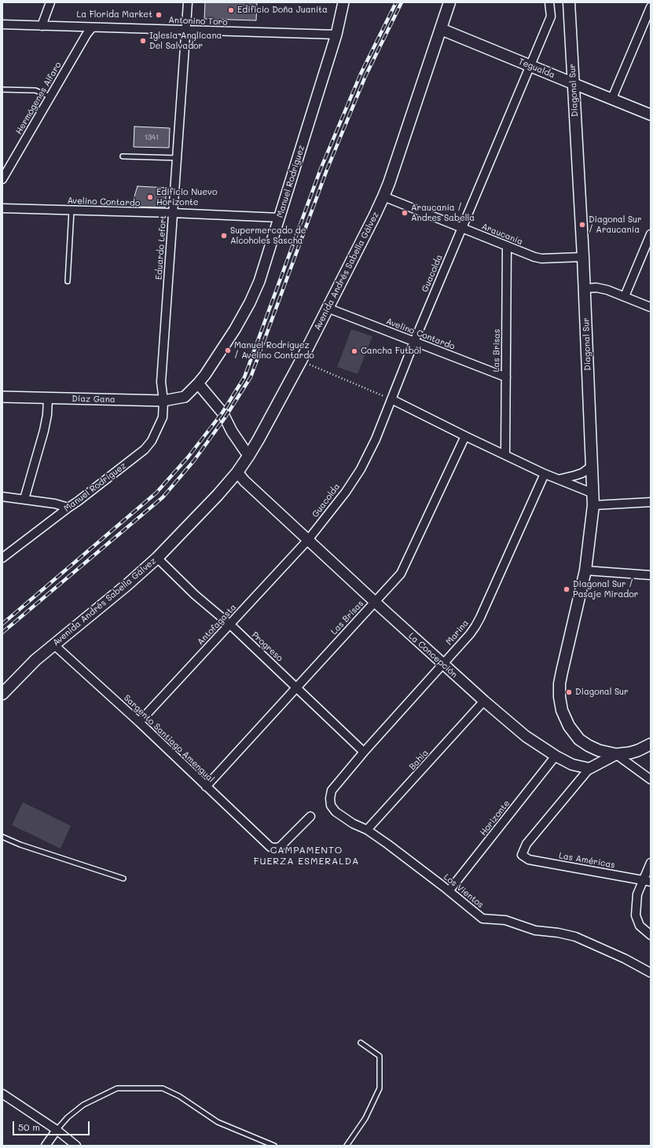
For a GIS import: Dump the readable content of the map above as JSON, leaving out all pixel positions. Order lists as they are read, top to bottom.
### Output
{
  "streets": {
    "main road": ["Tegualda", "Diagonal Sur", "Avenida Andrés Sabella Gálvez"],
    "street": [
      "Antonino Toro",
      "Hermógenes Alfaro",
      "Manuel Rodríguez",
      "Avelino Contardo",
      "Araucanía",
      "Eduardo Lefort",
      "Guacolda",
      "Las Brisas",
      "Díaz Gana",
      "Antofagasta",
      "Marina",
      "Progreso",
      "La Concepción",
      "Sargento Santiago Amengual",
      "Bahía",
      "Horizonte",
      "Las Américas",
      "Los Vientos"
    ]
  },
  "crossings": [
    ["Antonino Toro", "Hermógenes Alfaro"],
    ["Antonino Toro", "Manuel Rodríguez"],
    ["Antonino Toro", "Eduardo Lefort"],
    ["Tegualda", "Diagonal Sur"],
    ["Tegualda", "Avenida Andrés Sabella Gálvez"],
    ["Tegualda", "Guacolda"],
    ["Diagonal Sur", "Araucanía"],
    ["Manuel Rodríguez", "Avelino Contardo"],
    ["Manuel Rodríguez", "Eduardo Lefort"],
    ["Manuel Rodríguez", "Díaz Gana"],
    ["Avelino Contardo", "Eduardo Lefort"],
    ["Avelino Contardo", "Avenida Andrés Sabella Gálvez"],
    ["Avelino Contardo", "Guacolda"],
    ["Avelino Contardo", "Las Brisas"],
    ["Araucanía", "Avenida Andrés Sabella Gálvez"],
    ["Araucanía", "Guacolda"],
    ["Araucanía", "Las Brisas"],
    ["Eduardo Lefort", "Díaz Gana"],
    ["Avenida Andrés Sabella Gálvez", "Progreso"],
    ["Avenida Andrés Sabella Gálvez", "La Concepción"],
    ["Avenida Andrés Sabella Gálvez", "Sargento Santiago Amengual"],
    ["Guacolda", "Antofagasta"],
    ["Guacolda", "La Concepción"],
    ["Las Brisas", "Progreso"],
    ["Las Brisas", "La Concepción"],
    ["Las Brisas", "Sargento Santiago Amengual"],
    ["Antofagasta", "Progreso"],
    ["Antofagasta", "La Concepción"],
    ["Antofagasta", "Sargento Santiago Amengual"],
    ["Marina", "Progreso"],
    ["Marina", "La Concepción"],
    ["Marina", "Los Vientos"],
    ["La Concepción", "Bahía"],
    ["La Concepción", "Horizonte"],
    ["La Concepción", "Las Américas"],
    ["Bahía", "Los Vientos"],
    ["Horizonte", "Los Vientos"]
  ],
  "districts": ["CAMPAMENTO FUERZA ESMERALDA"],
  "places": [
    "Edificio Doña Juanita",
    "La Florida Market",
    "Iglesia Anglicana Del Salvador",
    "Edificio Nuevo Horizonte",
    "Araucanía / Andres Sabella",
    "Diagonal Sur / Araucanía",
    "Supermercado de Alcoholes Sascha",
    "Manuel Rodríguez / Avelino Contardo",
    "Cancha Futbol",
    "Diagonal Sur / Pasaje Mirador",
    "Diagonal Sur"
  ],
  "house_numbers": ["1341"],
  "scale_bar": "50 m"
}
